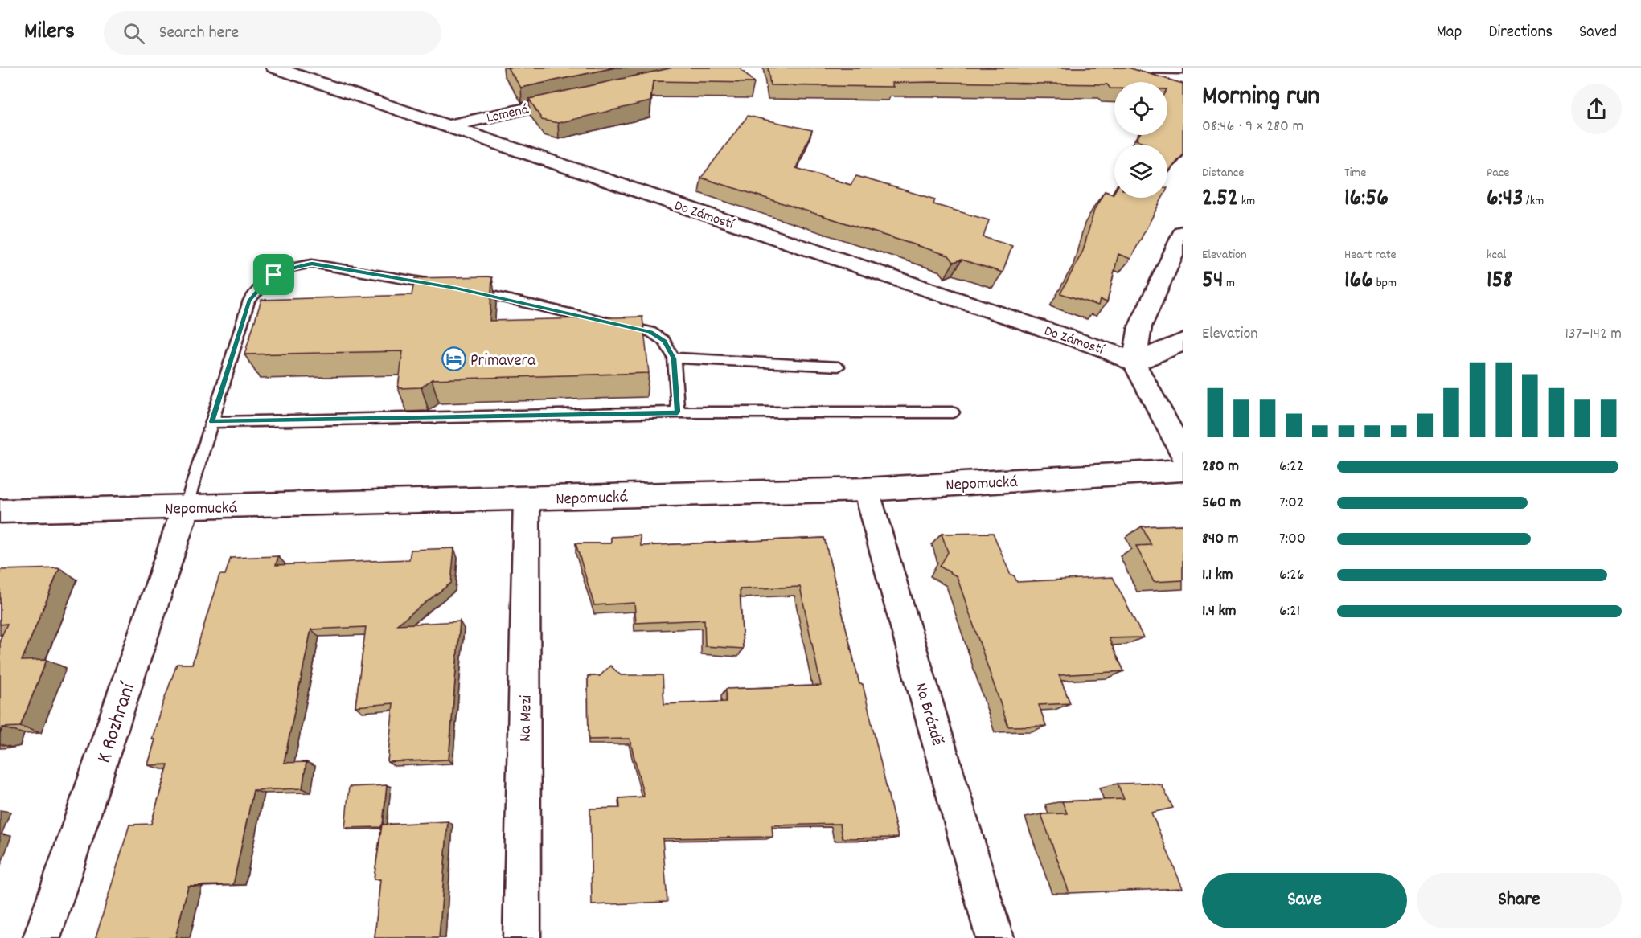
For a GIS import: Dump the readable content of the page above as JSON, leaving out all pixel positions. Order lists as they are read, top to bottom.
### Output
{
  "streets": {
    "street": [
      "Lomená",
      "Do Zámostí",
      "Nepomucká",
      "Na Brázdě",
      "Na Mezi",
      "K Rozhraní"
    ]
  },
  "crossings": [
    ["Lomená", "Do Zámostí"],
    ["Nepomucká", "Na Brázdě"],
    ["Nepomucká", "Na Mezi"],
    ["Nepomucká", "K Rozhraní"]
  ],
  "places": {
    "hotel": ["Primavera"]
  },
  "page": {
    "header": "Milers",
    "search": "Search here",
    "nav": ["Map", "Directions", "Saved"],
    "heading": ["Morning run", "08:46 · 9 × 280 m"],
    "stats": [
      ["Distance", "2.52 km"],
      ["Time", "16:56"],
      ["Pace", "6:43 /km"],
      ["Elevation", "54 m"],
      ["Heart rate", "166 bpm"],
      ["kcal", "158"]
    ],
    "chart": ["Elevation", "137–142 m"],
    "list": [
      {
        "name": "280 m",
        "note": "6:22"
      },
      {
        "name": "560 m",
        "note": "7:02"
      },
      {
        "name": "840 m",
        "note": "7:00"
      },
      {
        "name": "1.1 km",
        "note": "6:26"
      },
      {
        "name": "1.4 km",
        "note": "6:21"
      }
    ],
    "buttons": ["Save", "Share"]
  }
}
